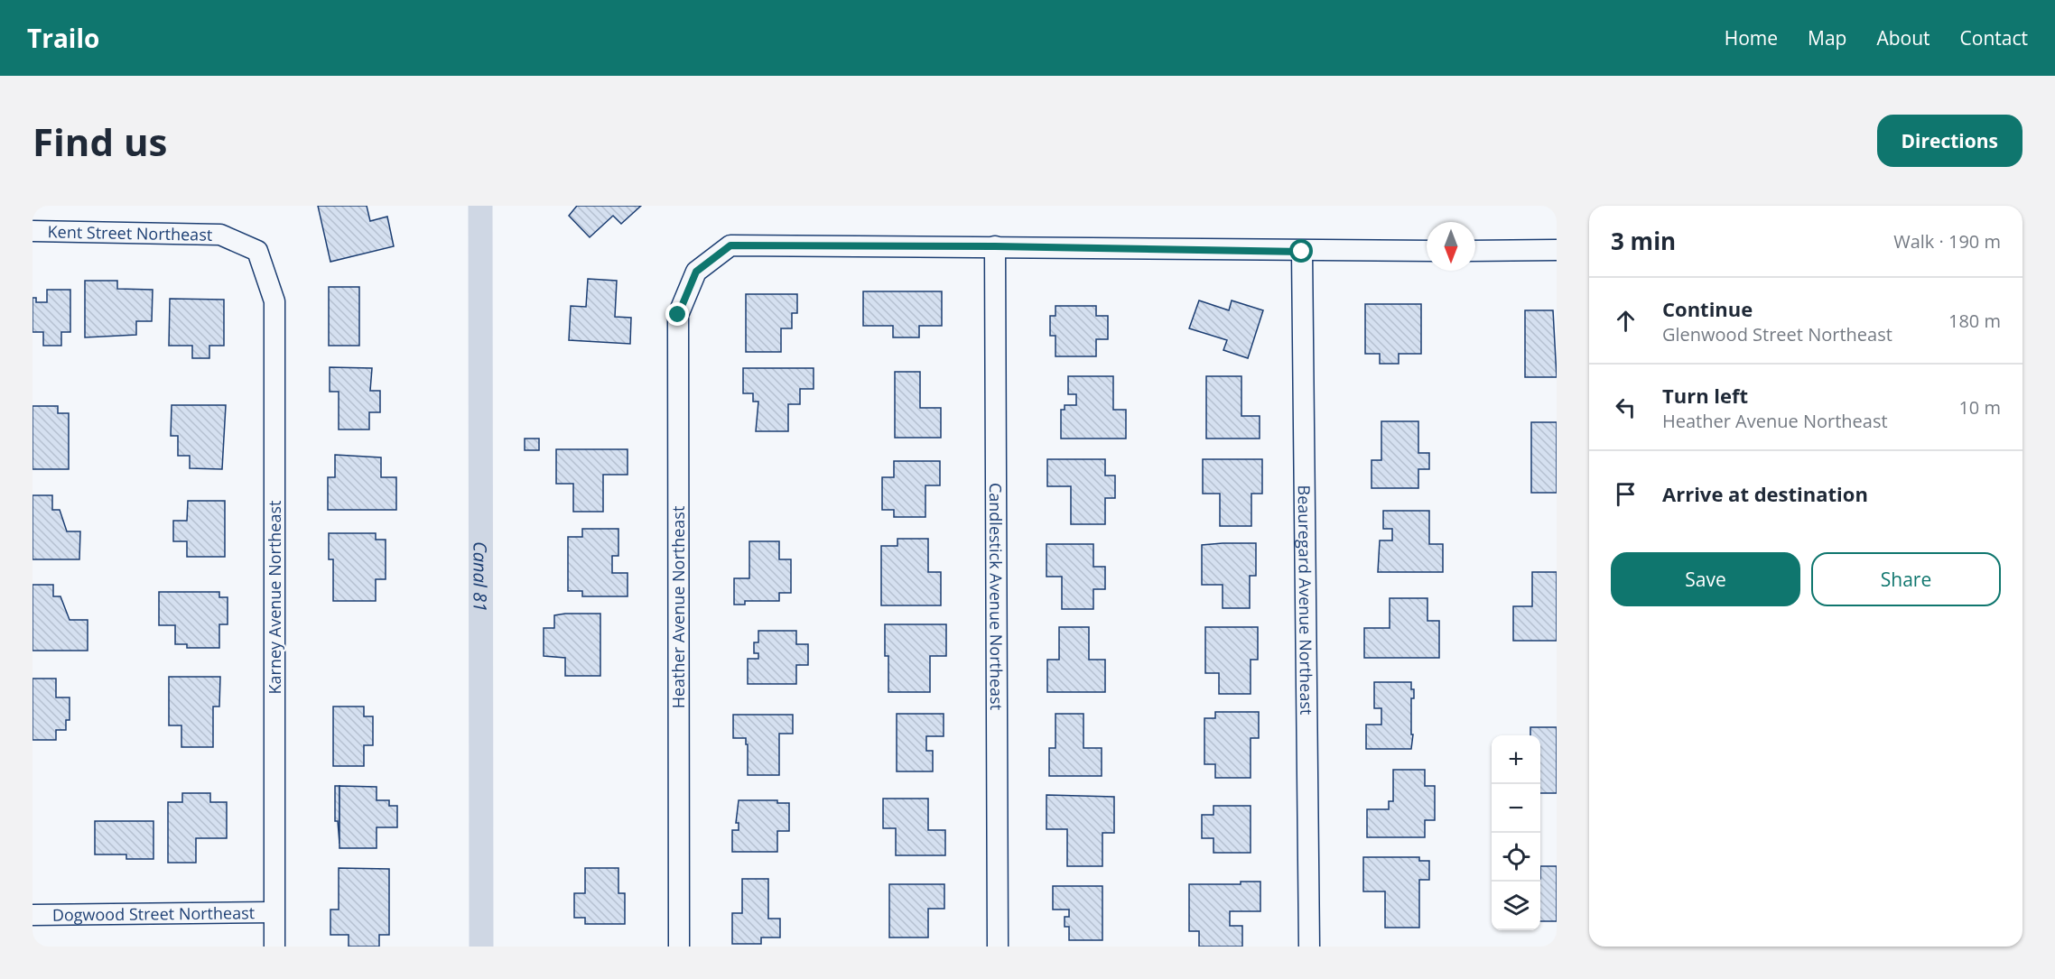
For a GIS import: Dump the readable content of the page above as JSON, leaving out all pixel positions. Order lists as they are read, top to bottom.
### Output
{
  "streets": {
    "street": [
      "Kent Street Northeast",
      "Candlestick Avenue Northeast",
      "Karney Avenue Northeast",
      "Beauregard Avenue Northeast",
      "Heather Avenue Northeast",
      "Dogwood Street Northeast"
    ]
  },
  "crossings": [
    ["Kent Street Northeast", "Karney Avenue Northeast"],
    ["Candlestick Avenue Northeast", "Heather Avenue Northeast"],
    ["Karney Avenue Northeast", "Dogwood Street Northeast"]
  ],
  "water": ["Canal 81"],
  "north": "bottom",
  "page": {
    "header": "Trailo",
    "nav": [
      "Home",
      "Map",
      "About",
      "Contact"
    ],
    "buttons": [
      "Directions",
      ["Save", "Share"]
    ],
    "title": "Find us",
    "heading": ["3 min", "Walk · 190 m"],
    "list": [
      ["Continue", "Glenwood Street Northeast", "180 m"],
      ["Turn left", "Heather Avenue Northeast", "10 m"],
      "Arrive at destination"
    ],
    "map_buttons": ["+", "−"]
  }
}
